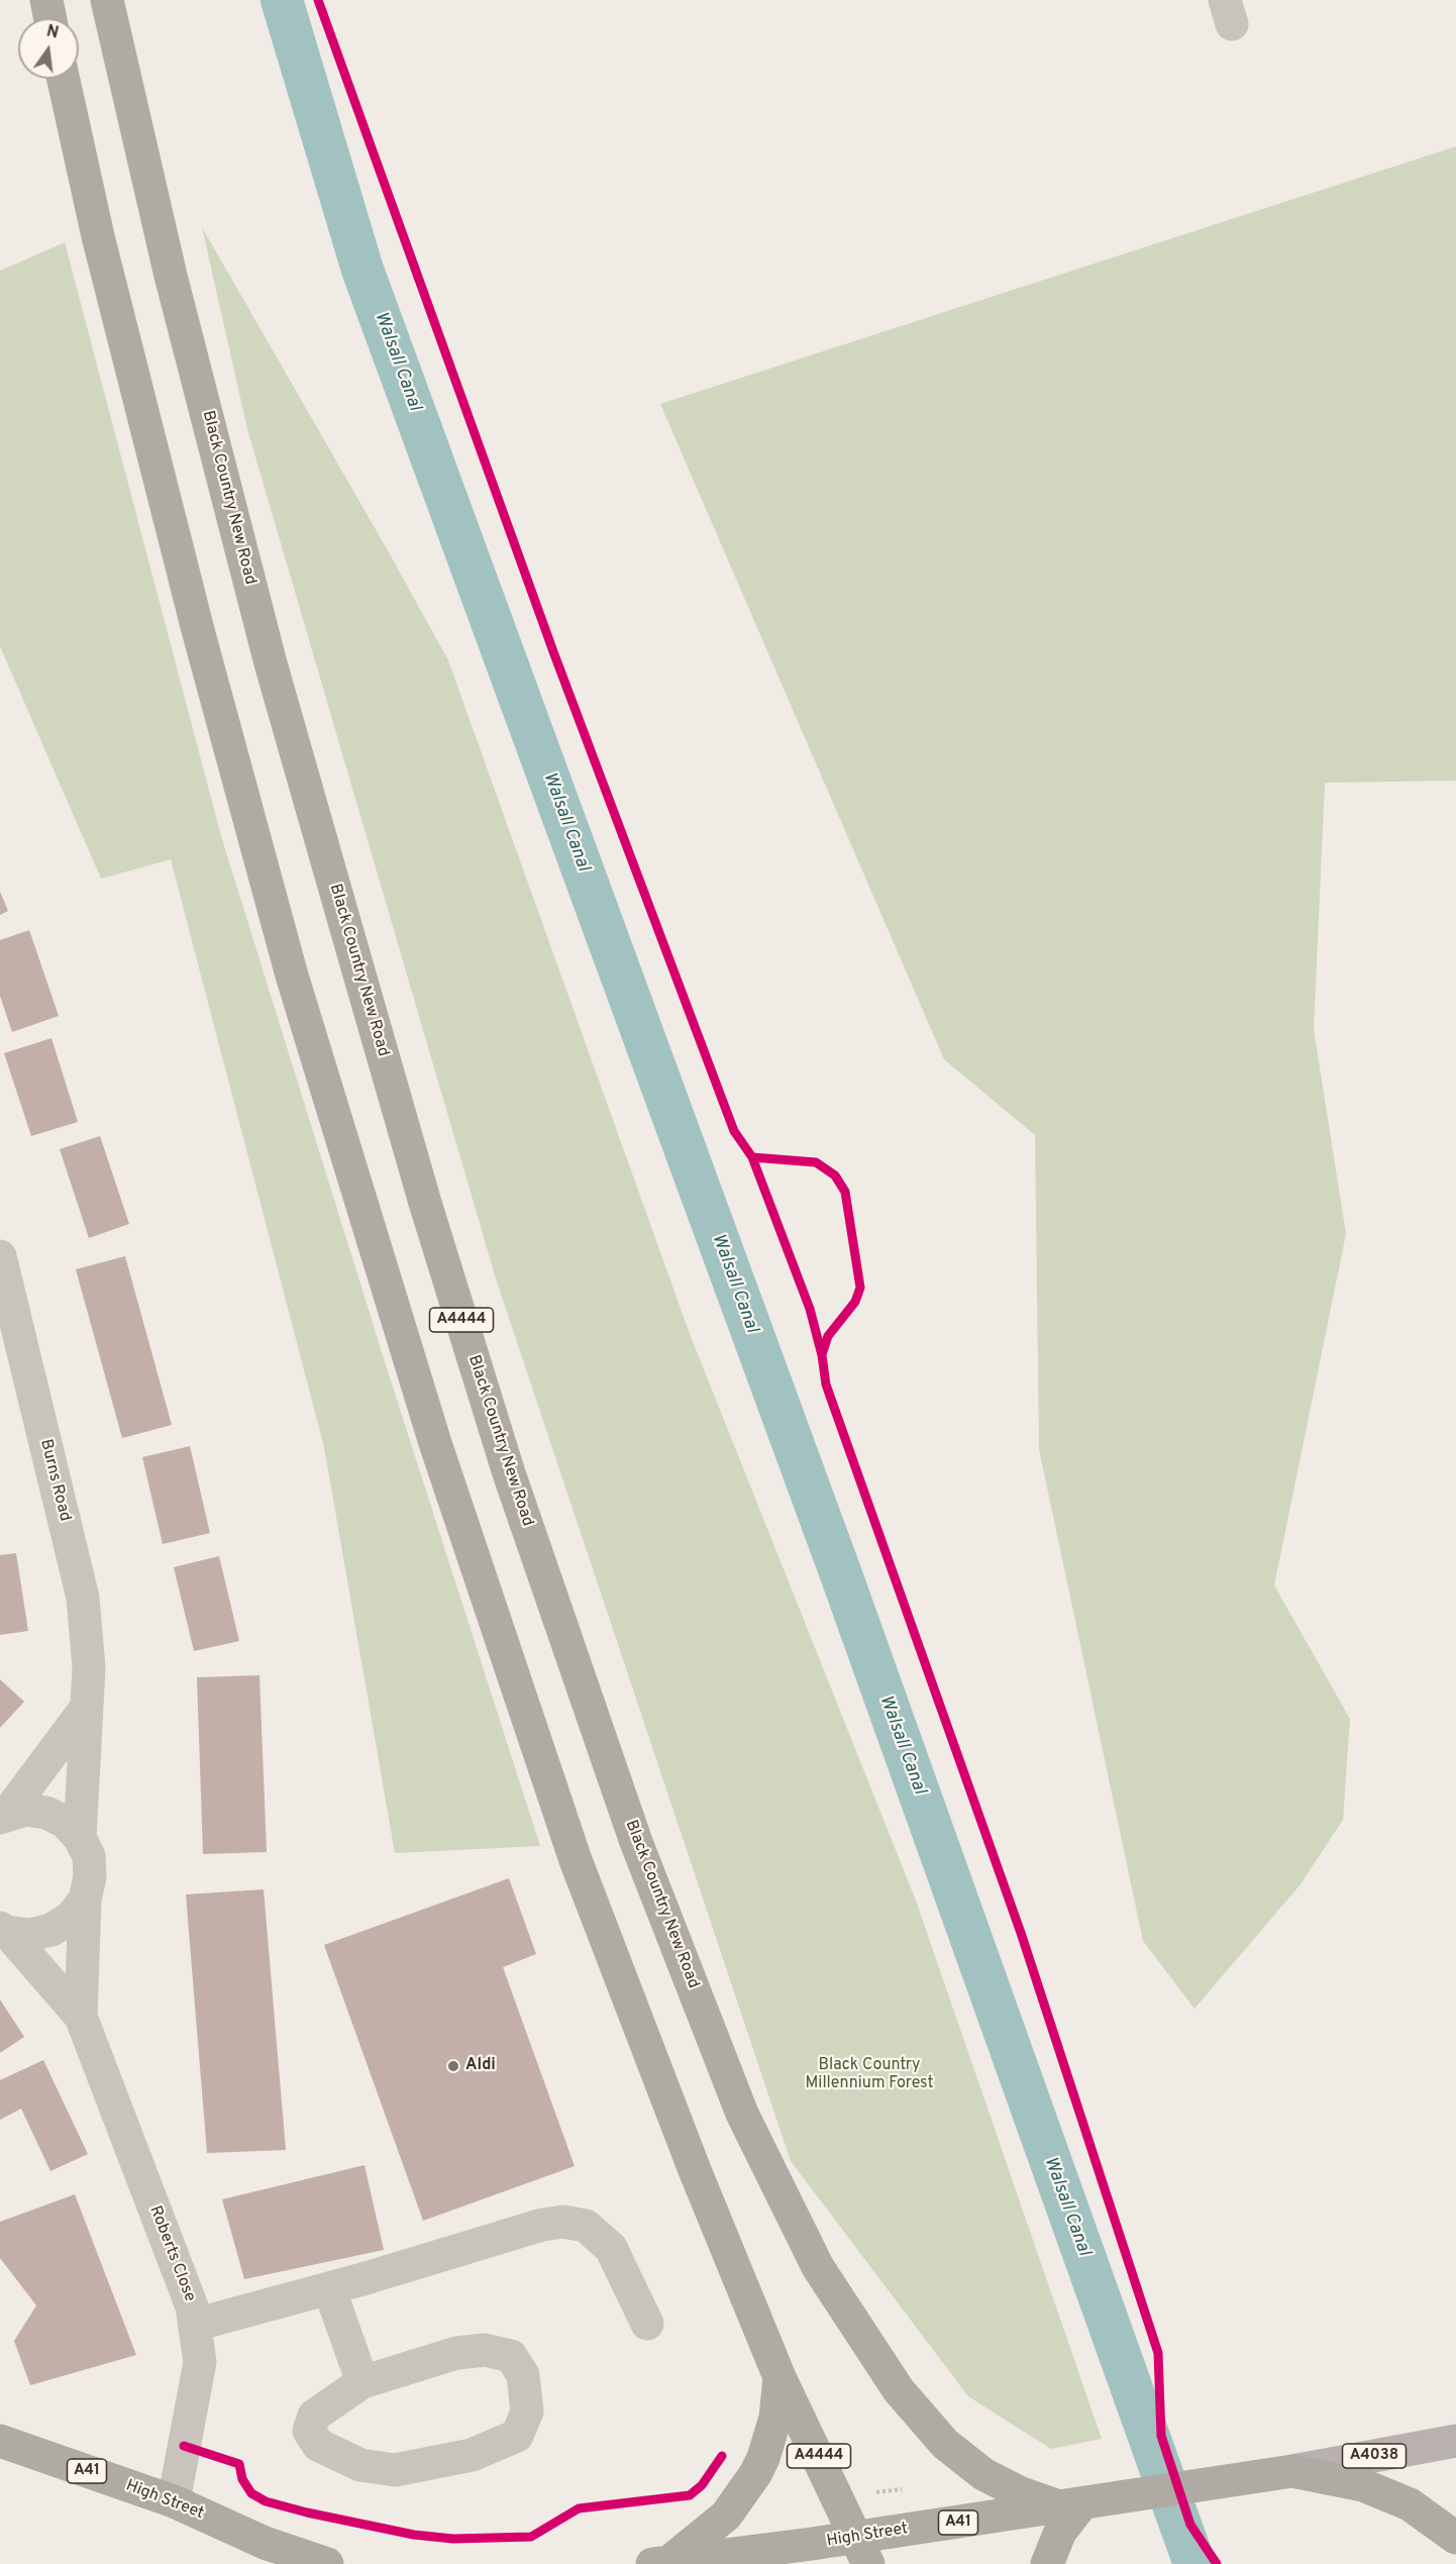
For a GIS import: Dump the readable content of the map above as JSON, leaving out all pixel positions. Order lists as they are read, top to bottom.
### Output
{
  "streets": {
    "highway": [
      "Black Country New Road",
      "A4444",
      "A41",
      "High Street"
    ],
    "main road": ["A4038"],
    "street": ["Burns Road", "Roberts Close"]
  },
  "crossings": [
    ["Black Country New Road", "A41"],
    ["Black Country New Road", "High Street"],
    ["A4444", "High Street"],
    ["Burns Road", "Roberts Close"],
    ["Roberts Close", "High Street"],
    ["A4038", "A41"],
    ["A41", "High Street"]
  ],
  "water": ["Walsall Canal"],
  "parks": ["Black Country Millennium Forest"],
  "places": ["Aldi"],
  "north": "top"
}
